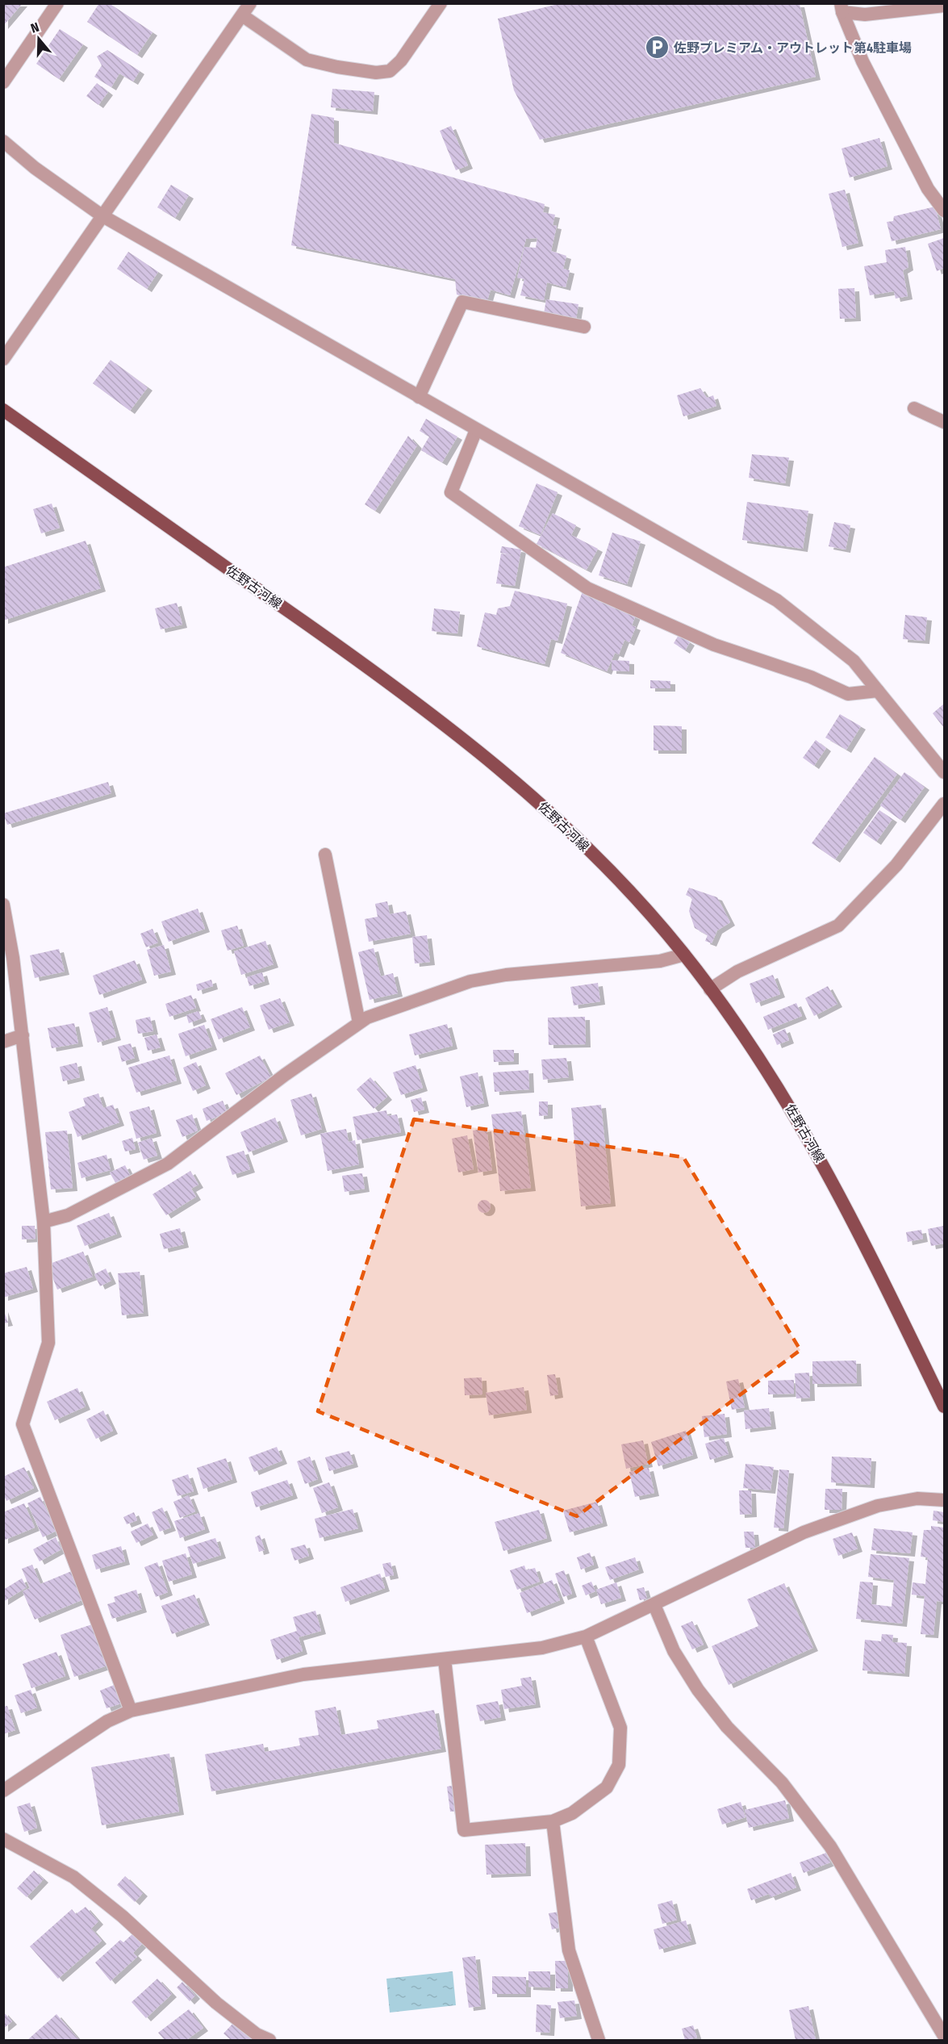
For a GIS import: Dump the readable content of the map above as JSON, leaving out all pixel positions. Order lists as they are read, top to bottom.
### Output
{
  "streets": {
    "main road": ["佐野古河線"]
  },
  "places": {
    "parking": ["佐野プレミアム・アウトレット第4駐車場"]
  },
  "north": "top"
}
